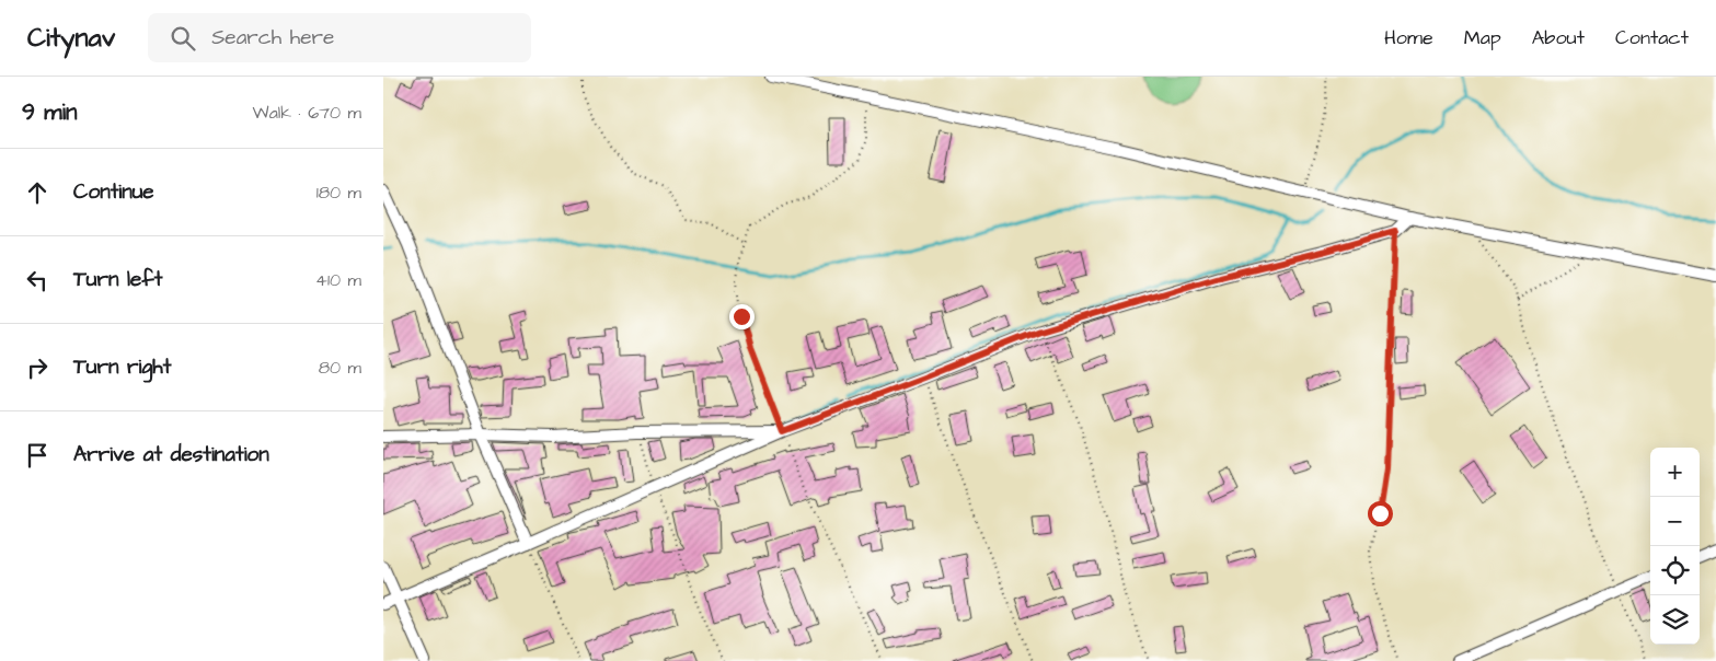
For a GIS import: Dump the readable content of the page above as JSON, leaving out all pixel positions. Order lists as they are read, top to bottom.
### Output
{
  "page": {
    "header": "Citynav",
    "search": "Search here",
    "nav": [
      "Home",
      "Map",
      "About",
      "Contact"
    ],
    "heading": ["9 min", "Walk · 670 m"],
    "list": [
      ["Continue", "180 m"],
      ["Turn left", "410 m"],
      ["Turn right", "80 m"],
      "Arrive at destination"
    ],
    "map_buttons": ["+", "−"]
  }
}
